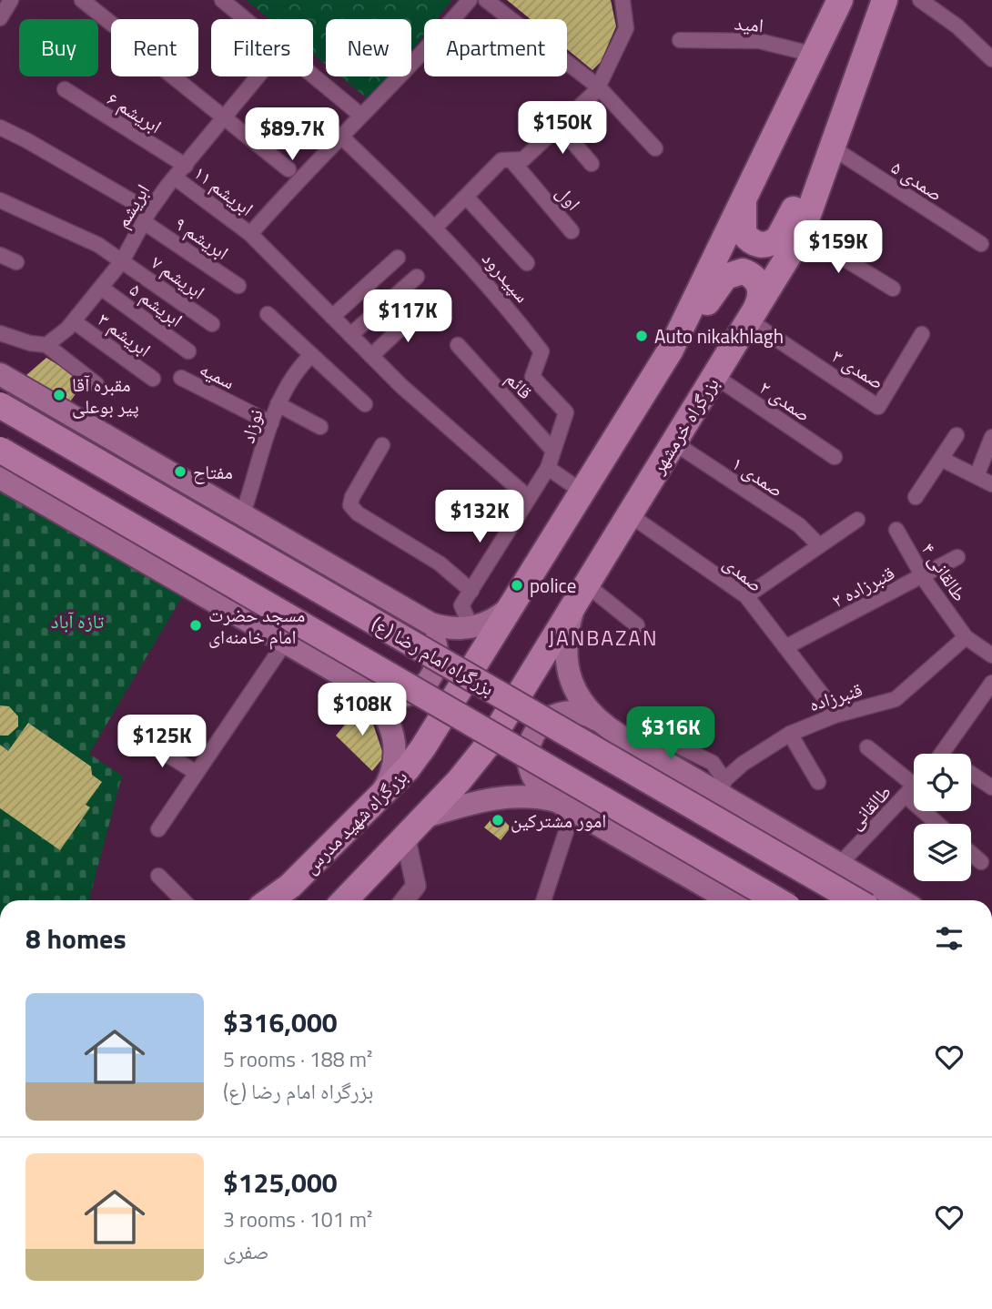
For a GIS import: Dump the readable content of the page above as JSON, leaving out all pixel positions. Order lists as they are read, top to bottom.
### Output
{
  "streets": {
    "highway": ["بزرگراه خرمشهر", "بزرگراه امام رضا (ع)", "بزرگراه شهید مدرس"],
    "street": [
      "امید",
      "ابریشم ۶",
      "صمدی ۵",
      "ابریشم ۱۱",
      "اول",
      "ابریشم",
      "ابریشم ۹",
      "ابریشم ۷",
      "سپیدرود",
      "ابریشم ۵",
      "ابریشم ۳",
      "صمدی ۳",
      "سمیه",
      "قائم",
      "صمدی ۲",
      "نوزاد",
      "صمدی ۱",
      "طالقانی ۴",
      "صمدی",
      "قنبرزاده ۲",
      "قنبرزاده",
      "طالقانی"
    ]
  },
  "crossings": [
    ["ابریشم ۶", "ابریشم"],
    ["صمدی ۵", "بزرگراه خرمشهر"],
    ["ابریشم ۱۱", "ابریشم"],
    ["ابریشم", "ابریشم ۹"],
    ["ابریشم", "ابریشم ۷"],
    ["ابریشم", "ابریشم ۵"],
    ["ابریشم", "ابریشم ۳"],
    ["سپیدرود", "قائم"],
    ["صمدی ۳", "بزرگراه خرمشهر"],
    ["سمیه", "نوزاد"],
    ["صمدی ۲", "بزرگراه خرمشهر"],
    ["بزرگراه خرمشهر", "صمدی ۱"],
    ["بزرگراه خرمشهر", "صمدی"],
    ["نوزاد", "بزرگراه امام رضا (ع)"],
    ["طالقانی ۴", "قنبرزاده ۲"],
    ["طالقانی ۴", "قنبرزاده"],
    ["صمدی", "قنبرزاده ۲"],
    ["صمدی", "قنبرزاده"]
  ],
  "districts": ["JANBAZAN"],
  "parks": ["تازه آباد"],
  "places": [
    "Auto nikakhlagh",
    "مقبره آقا پیر بوعلی",
    "مفتاح",
    "police",
    "مسجد حضرت امام خامنه‌ای",
    "امور مشترکین"
  ],
  "page": {
    "chip": [
      "Buy",
      "Rent",
      "Filters",
      "New",
      "Apartment"
    ],
    "price": [
      "$150K",
      "$89.7K",
      "$159K",
      "$117K",
      "$132K",
      "$108K",
      "$316K",
      "$125K"
    ],
    "heading": "8 homes",
    "list": [
      {
        "name": "$316,000",
        "note": "5 rooms · 188 m² · بزرگراه امام رضا (ع)"
      },
      {
        "name": "$125,000",
        "note": "3 rooms · 101 m² · صفری"
      }
    ]
  }
}
